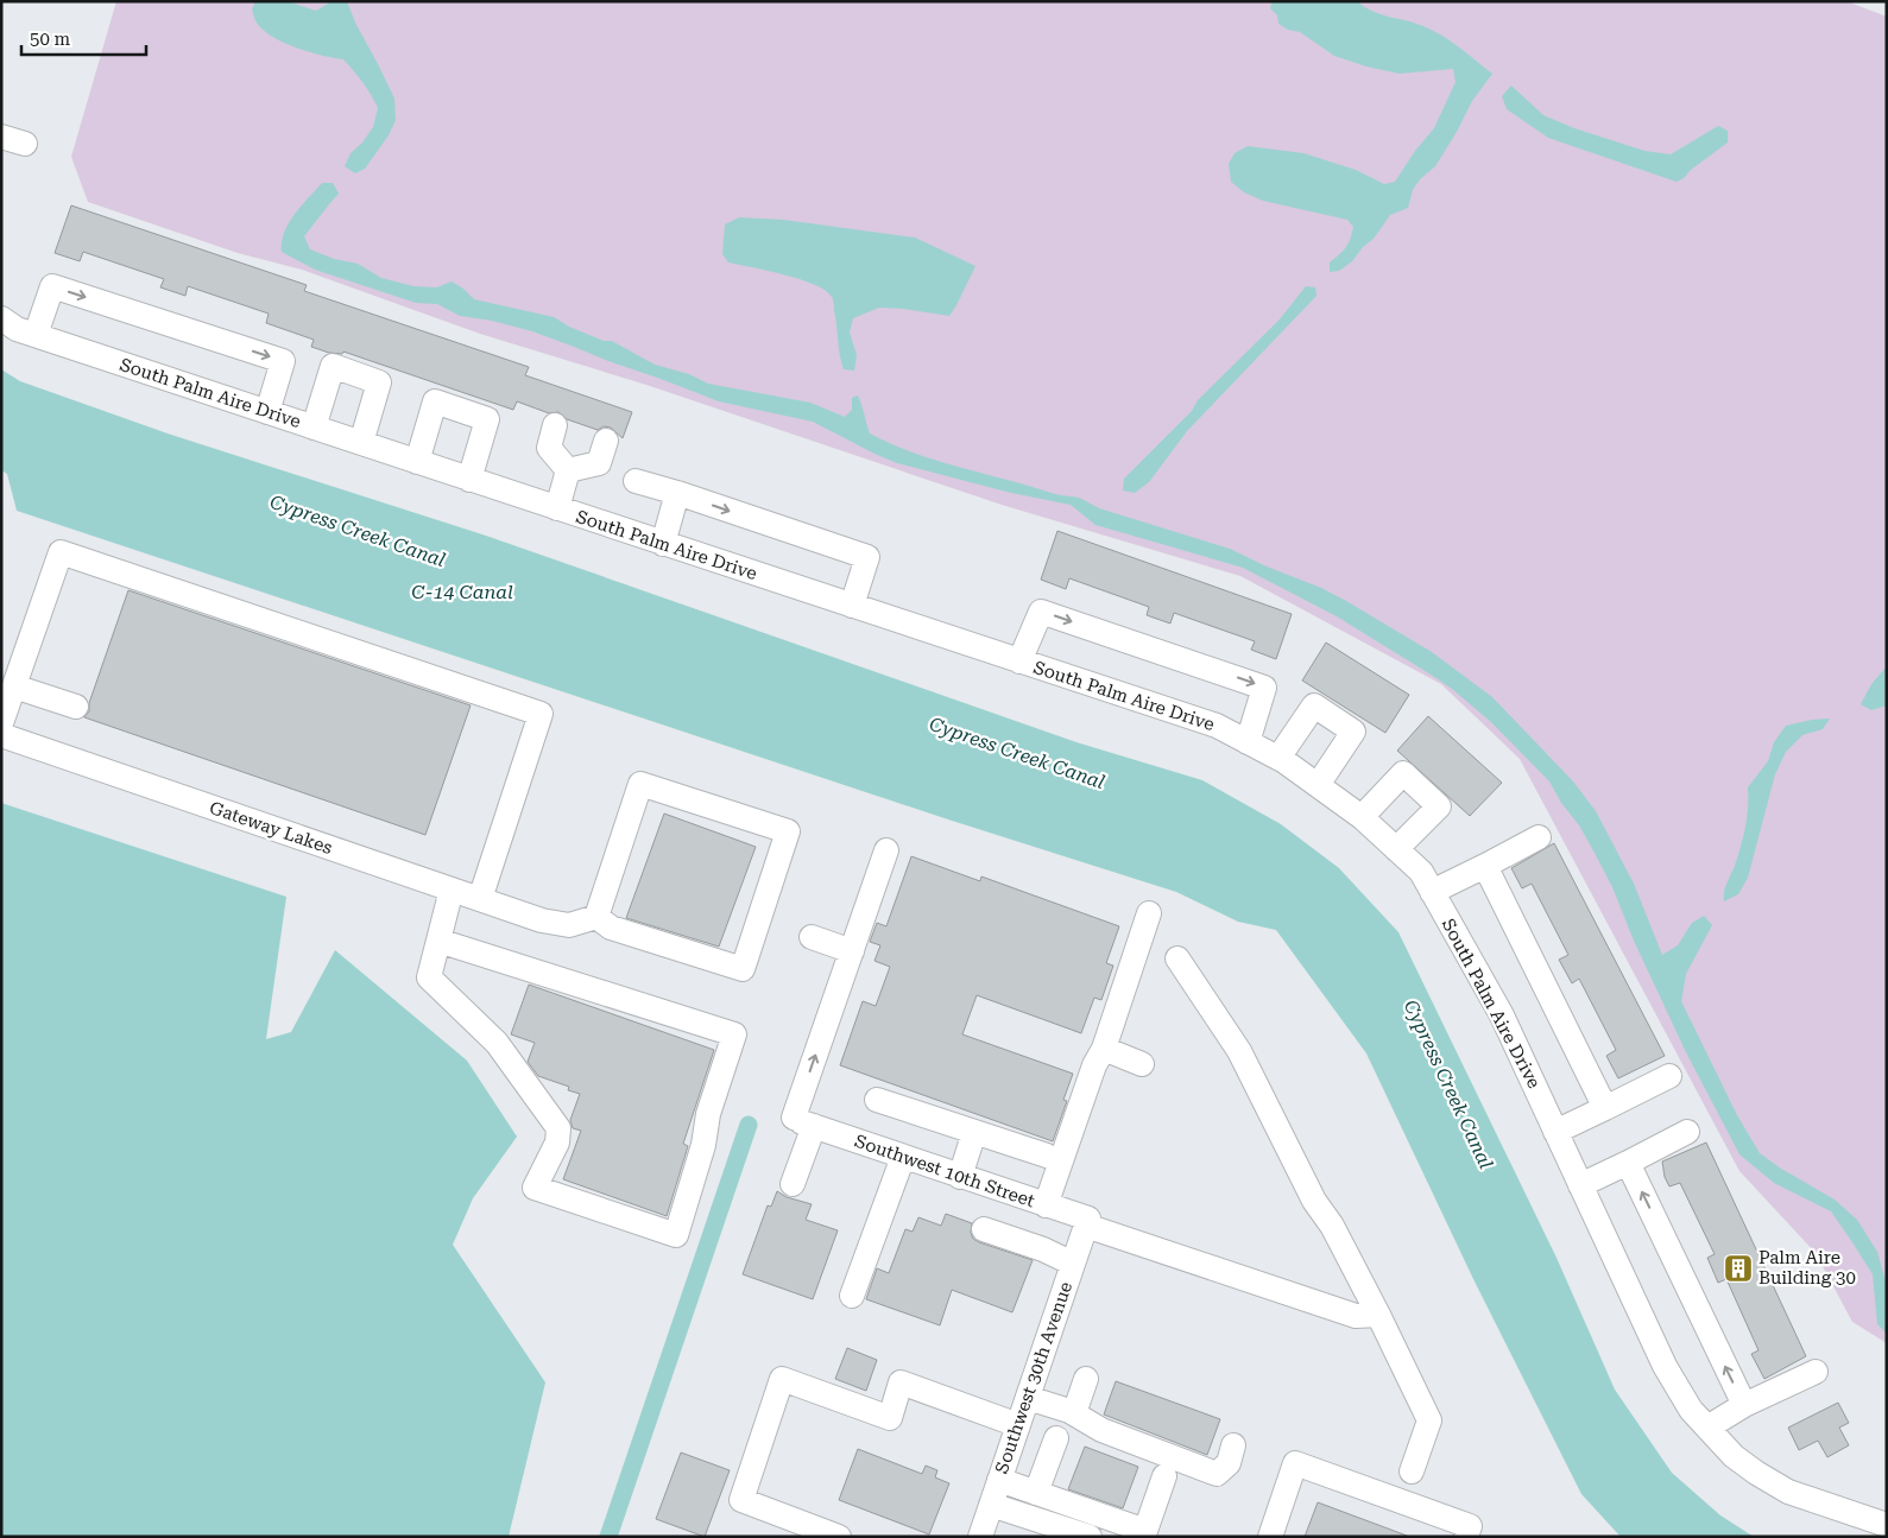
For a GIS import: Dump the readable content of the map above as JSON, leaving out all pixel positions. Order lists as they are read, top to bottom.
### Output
{
  "streets": {
    "street": [
      "South Palm Aire Drive",
      "Gateway Lakes",
      "Southwest 10th Street",
      "Southwest 30th Avenue"
    ]
  },
  "crossings": [
    ["Southwest 10th Street", "Southwest 30th Avenue"]
  ],
  "water": ["Cypress Creek Canal", "C-14 Canal"],
  "places": {
    "building": ["Palm Aire Building 30"]
  },
  "scale_bar": "50 m"
}
